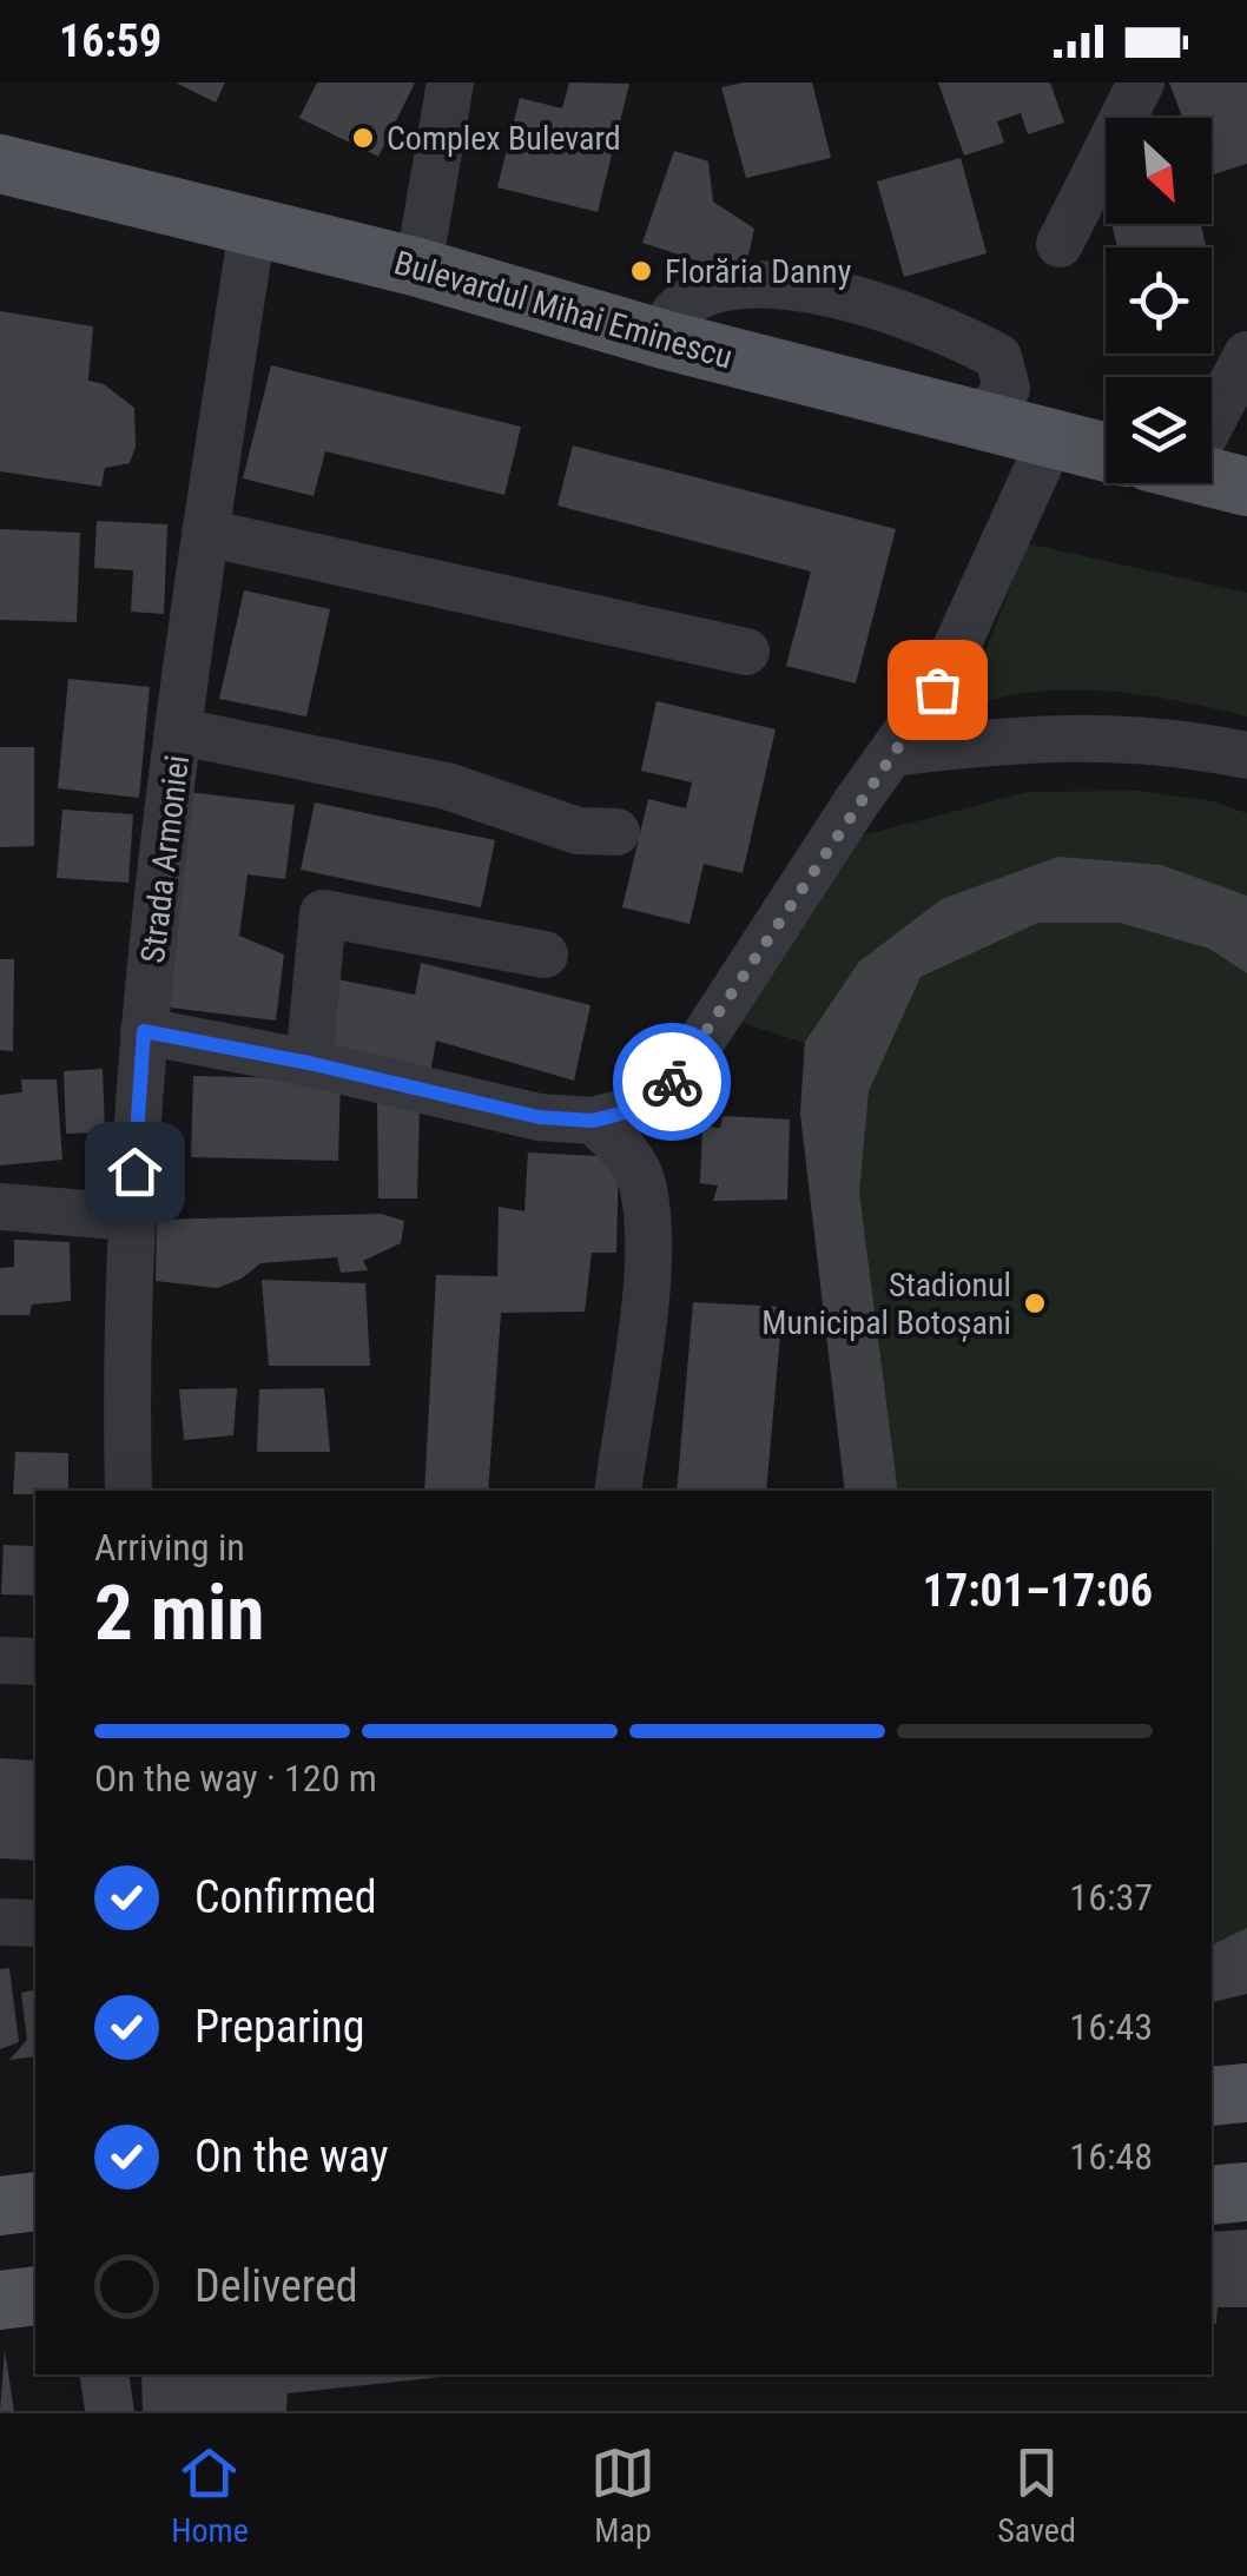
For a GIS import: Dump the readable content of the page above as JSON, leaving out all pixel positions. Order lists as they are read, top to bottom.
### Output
{
  "streets": {
    "main road": ["Bulevardul Mihai Eminescu"],
    "street": ["Strada Armoniei"]
  },
  "crossings": [
    ["Bulevardul Mihai Eminescu", "Strada Armoniei"]
  ],
  "places": ["Complex Bulevard", "Florăria Danny", "Stadionul Municipal Botoșani"],
  "north": "bottom right",
  "page": {
    "status": "16:59",
    "heading": ["2 min", "Arriving in", "17:01–17:06"],
    "bar": "On the way · 120 m",
    "list": [
      ["Confirmed", "16:37"],
      ["Preparing", "16:43"],
      ["On the way", "16:48"],
      "Delivered"
    ],
    "tabs": ["Home", "Map", "Saved"]
  }
}
